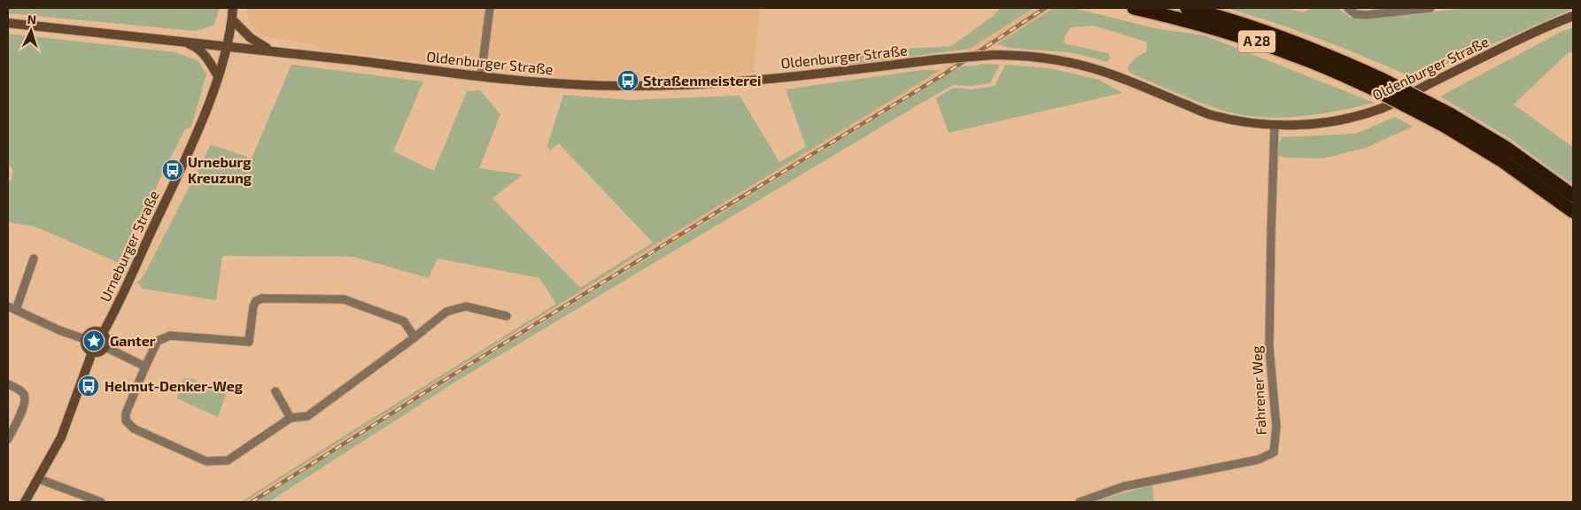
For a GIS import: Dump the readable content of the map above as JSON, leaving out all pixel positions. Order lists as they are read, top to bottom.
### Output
{
  "streets": {
    "highway": ["A 28"],
    "main road": ["Oldenburger Straße", "Urneburger Straße"],
    "street": ["Fahrener Weg"]
  },
  "crossings": [
    ["Oldenburger Straße", "Urneburger Straße"],
    ["Oldenburger Straße", "Fahrener Weg"]
  ],
  "places": {
    "bus stop": ["Straßenmeisterei", "Urneburg Kreuzung", "Helmut-Denker-Weg"],
    "place": ["Ganter"]
  },
  "north": "top"
}
